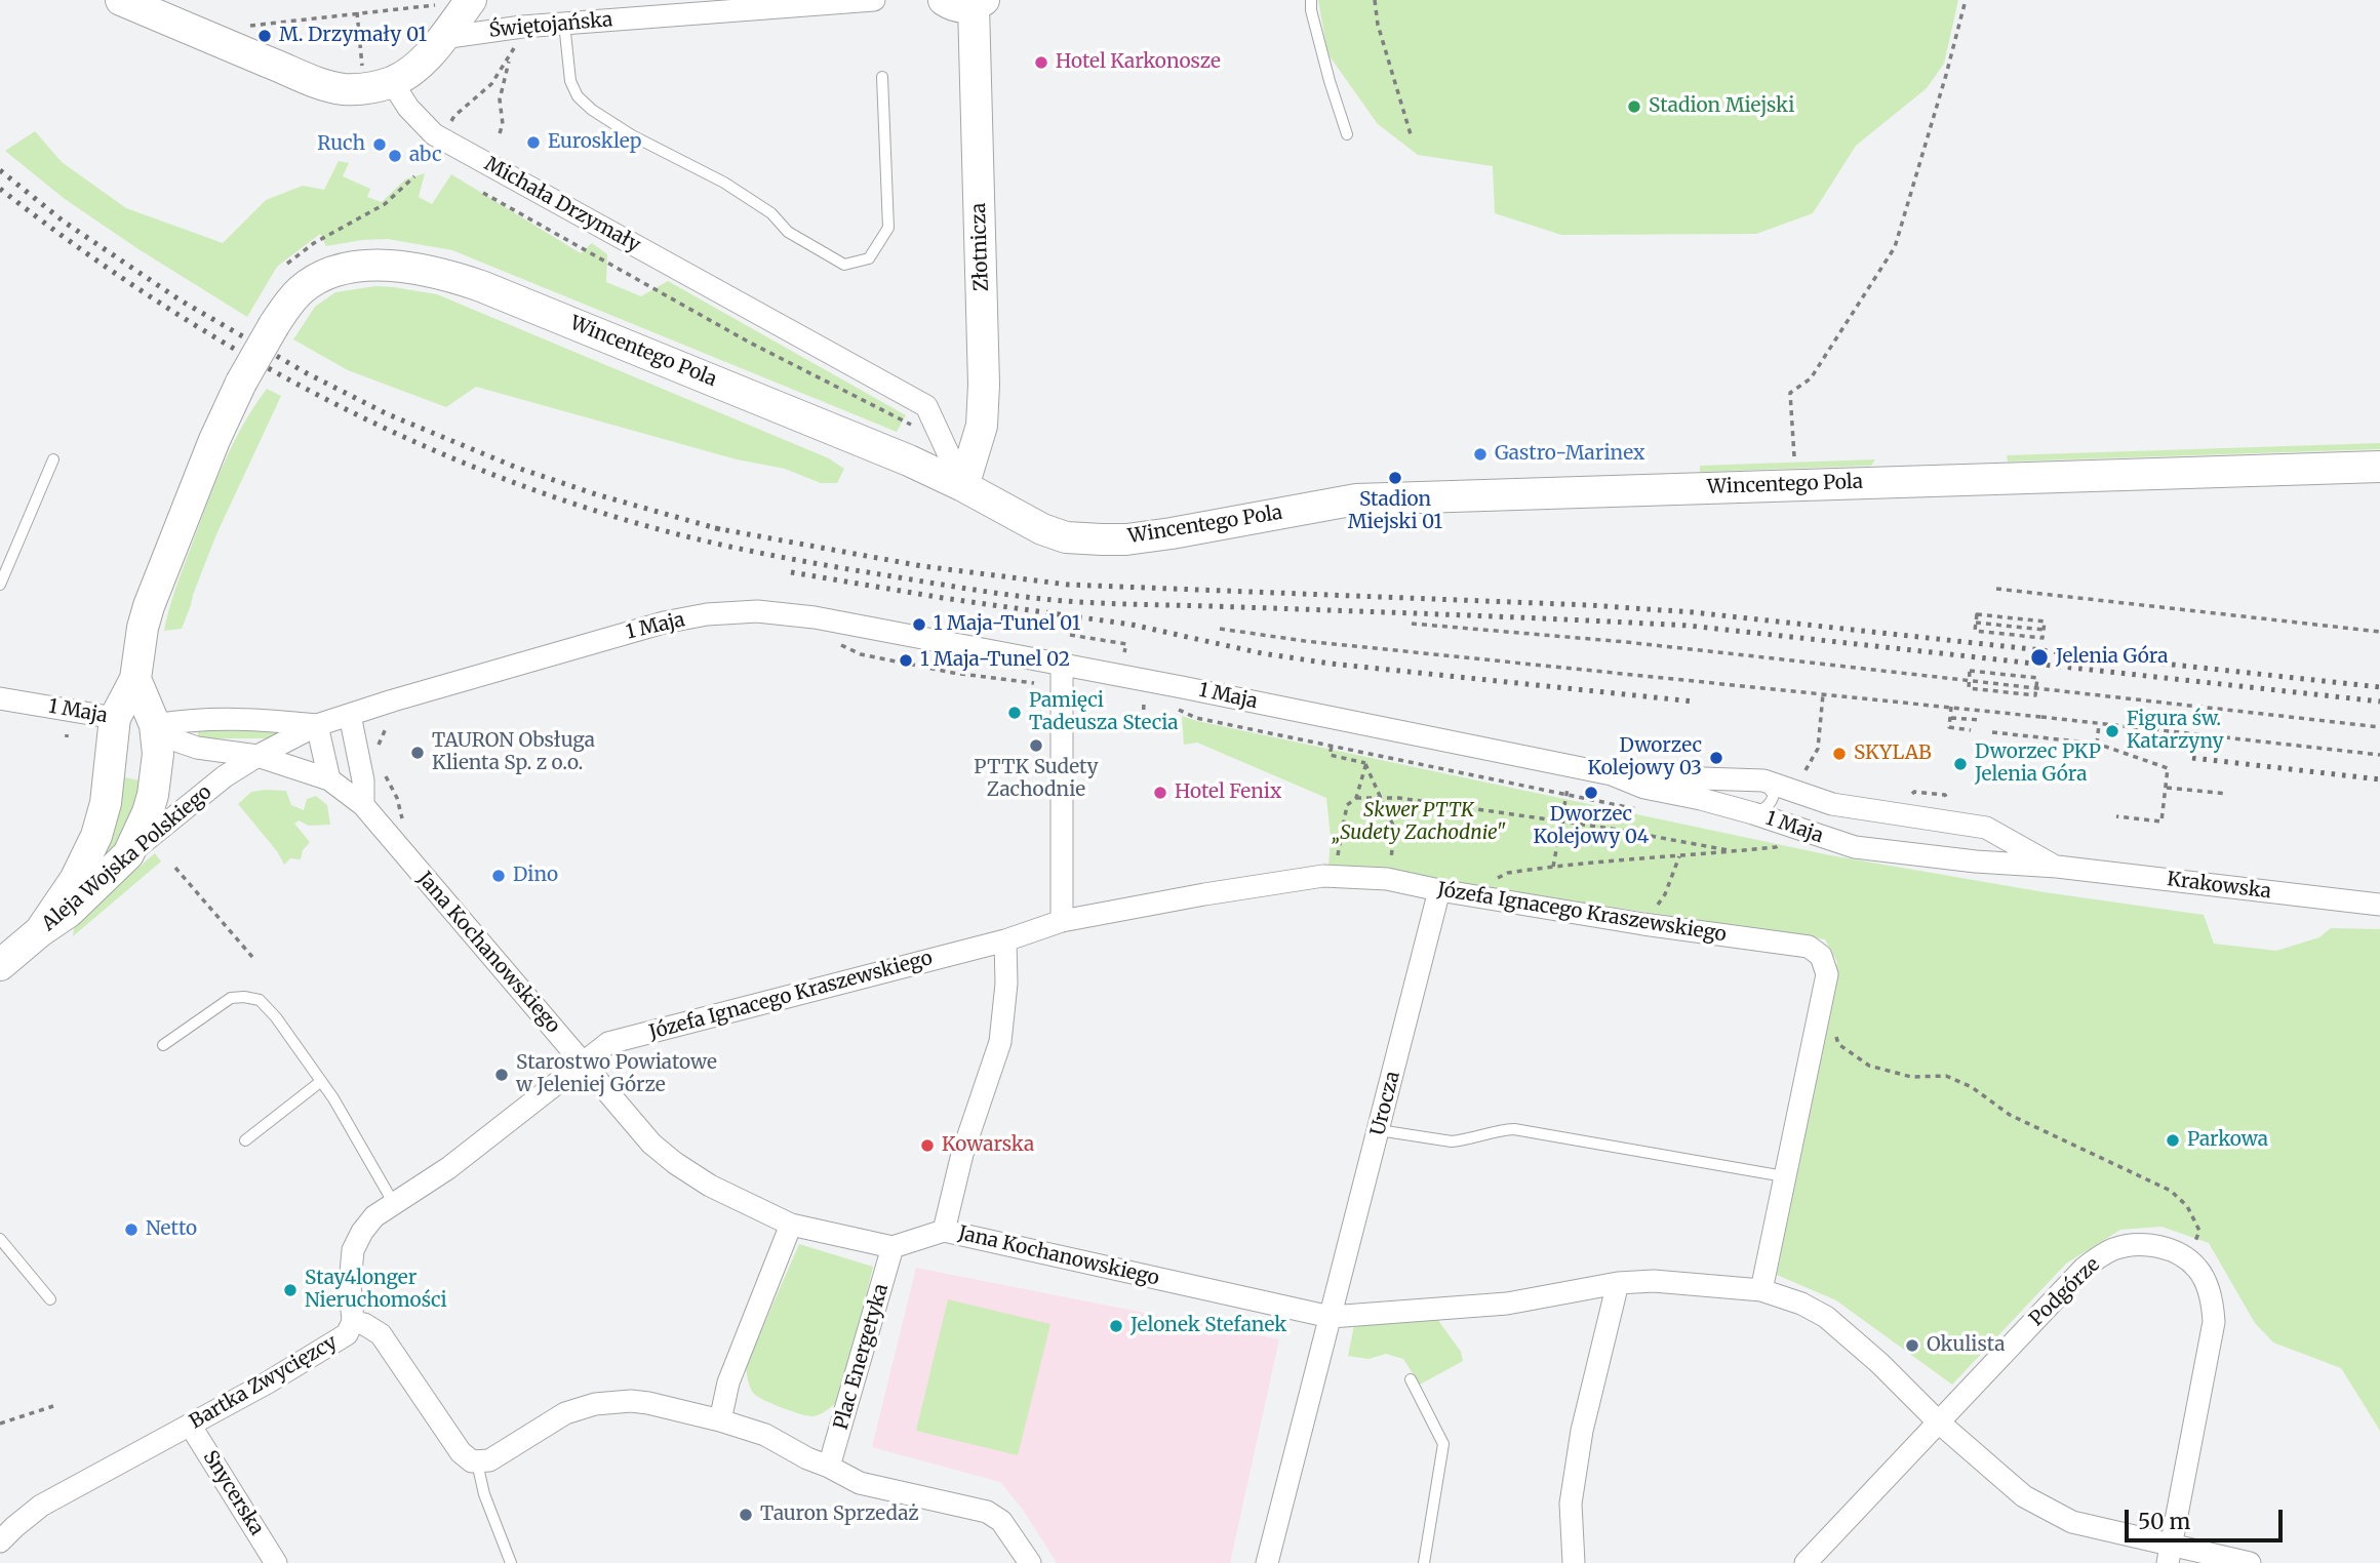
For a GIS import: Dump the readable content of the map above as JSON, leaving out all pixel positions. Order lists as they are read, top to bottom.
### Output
{
  "streets": {
    "street": [
      "Świętojańska",
      "Michała Drzymały",
      "Złotnicza",
      "Wincentego Pola",
      "1 Maja",
      "Aleja Wojska Polskiego",
      "Krakowska",
      "Józefa Ignacego Kraszewskiego",
      "Jana Kochanowskiego",
      "Urocza",
      "Podgórze",
      "Plac Energetyka",
      "Bartka Zwycięzcy",
      "Snycerska"
    ]
  },
  "crossings": [
    ["Michała Drzymały", "Złotnicza"],
    ["Michała Drzymały", "Wincentego Pola"],
    ["Złotnicza", "Wincentego Pola"],
    ["Wincentego Pola", "1 Maja"],
    ["Wincentego Pola", "Aleja Wojska Polskiego"],
    ["1 Maja", "Aleja Wojska Polskiego"],
    ["1 Maja", "Krakowska"],
    ["1 Maja", "Jana Kochanowskiego"],
    ["Aleja Wojska Polskiego", "Jana Kochanowskiego"],
    ["Józefa Ignacego Kraszewskiego", "Jana Kochanowskiego"],
    ["Józefa Ignacego Kraszewskiego", "Urocza"],
    ["Józefa Ignacego Kraszewskiego", "Bartka Zwycięzcy"],
    ["Jana Kochanowskiego", "Urocza"],
    ["Jana Kochanowskiego", "Plac Energetyka"],
    ["Jana Kochanowskiego", "Bartka Zwycięzcy"],
    ["Bartka Zwycięzcy", "Snycerska"]
  ],
  "parks": ["Skwer PTTK „Sudety Zachodnie\""],
  "places": [
    "M. Drzymały 01",
    "Hotel Karkonosze",
    "Stadion Miejski",
    "Eurosklep",
    "Ruch",
    "abc",
    "Gastro-Marinex",
    "Stadion Miejski 01",
    "1 Maja-Tunel 01",
    "Jelenia Góra",
    "1 Maja-Tunel 02",
    "Pamięci Tadeusza Stecia",
    "Figura św. Katarzyny",
    "PTTK Sudety Zachodnie",
    "TAURON Obsługa Klienta Sp. z o.o.",
    "SKYLAB",
    "Dworzec Kolejowy 03",
    "Dworzec PKP Jelenia Góra",
    "Hotel Fenix",
    "Dworzec Kolejowy 04",
    "Dino",
    "Starostwo Powiatowe w Jeleniej Górze",
    "Parkowa",
    "Kowarska",
    "Netto",
    "Stay4longer Nieruchomości",
    "Jelonek Stefanek",
    "Okulista",
    "Tauron Sprzedaż"
  ],
  "scale_bar": "50 m"
}
